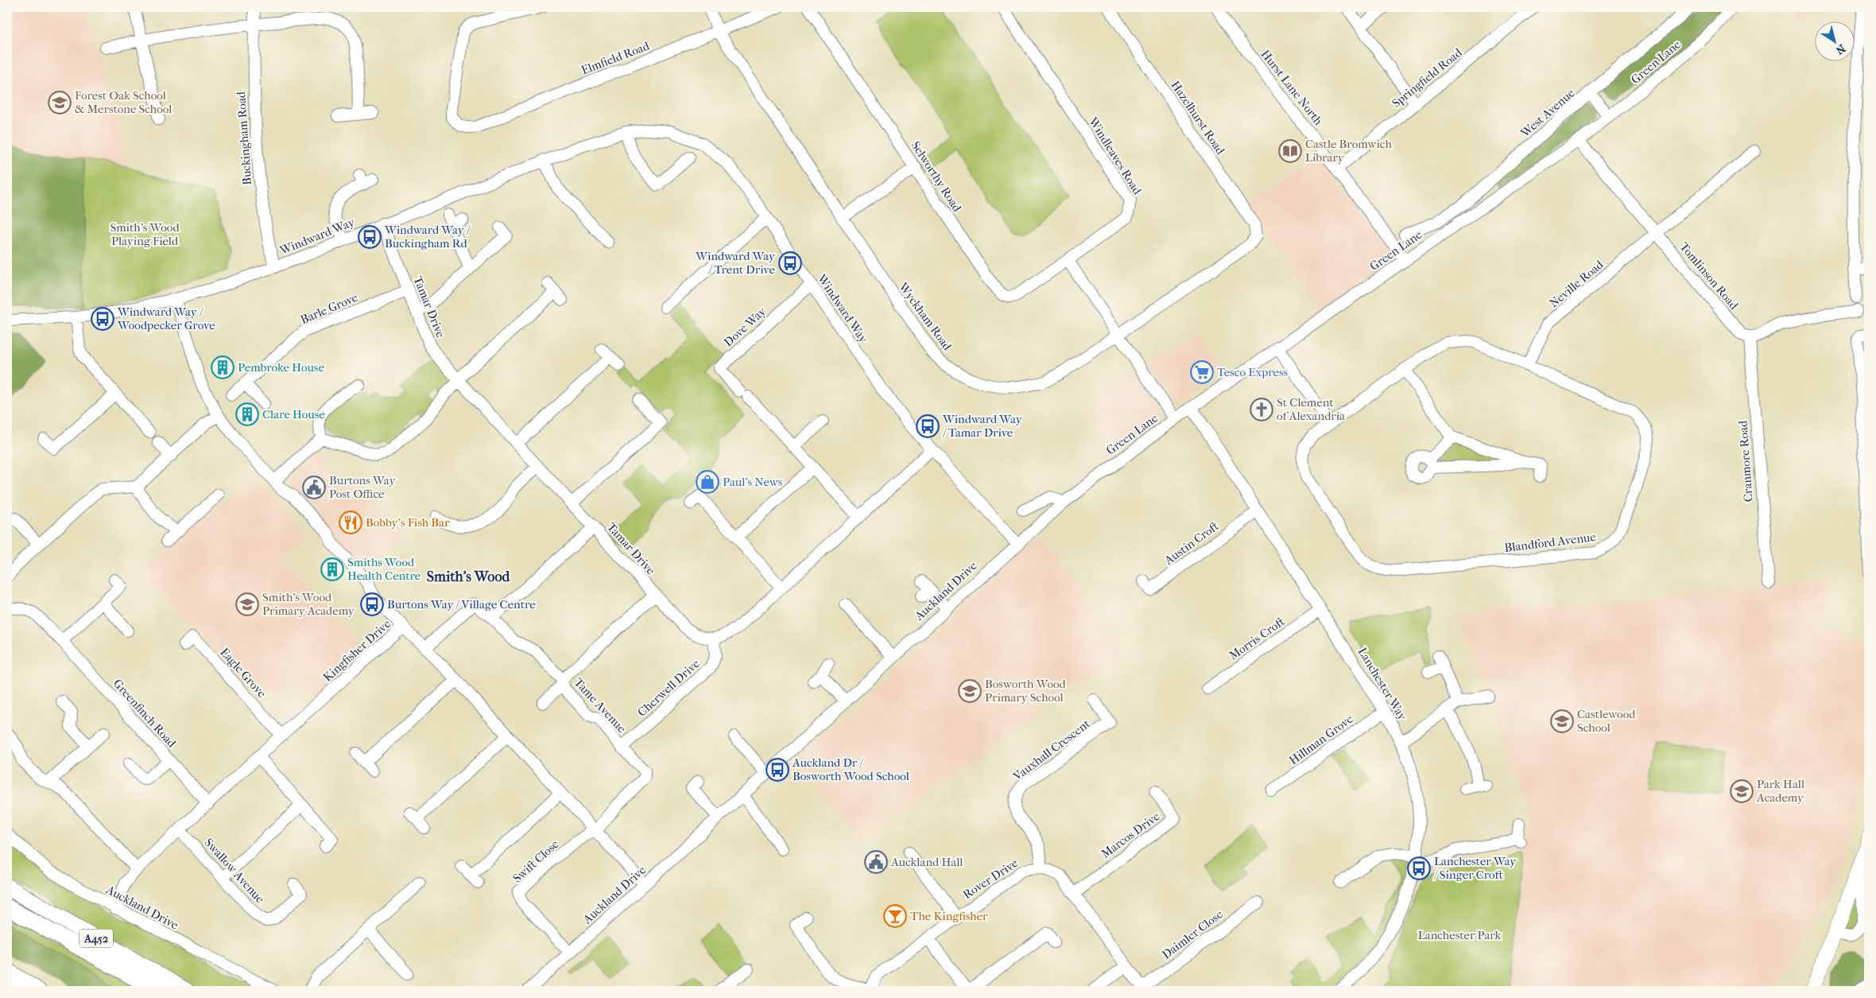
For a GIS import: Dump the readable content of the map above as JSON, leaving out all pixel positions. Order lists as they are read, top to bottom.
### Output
{
  "streets": {
    "highway": ["A452"],
    "street": [
      "Elmfield Road",
      "Green Lane",
      "Springfield Road",
      "Hurst Lane North",
      "West Avenue",
      "Hazelhurst Road",
      "Buckingham Road",
      "Windleaves Road",
      "Selworthy Road",
      "Windward Way",
      "Tomlinson Road",
      "Neville Road",
      "Tamar Drive",
      "Barle Grove",
      "Wyckham Road",
      "Dove Way",
      "Cranmore Road",
      "Blandford Avenue",
      "Austin Croft",
      "Auckland Drive",
      "Morris Croft",
      "Kingfisher Drive",
      "Eagle Grove",
      "Lanchester Way",
      "Cherwell Drive",
      "Tame Avenue",
      "Greenfinch Road",
      "Hillman Grove",
      "Vauxhall Crescent",
      "Marcos Drive",
      "Swift Close",
      "Swallow Avenue",
      "Rover Drive",
      "Daimler Close"
    ]
  },
  "crossings": [
    ["Elmfield Road", "Wyckham Road"],
    ["Green Lane", "Hurst Lane North"],
    ["Green Lane", "Windward Way"],
    ["Green Lane", "Tomlinson Road"],
    ["Green Lane", "Auckland Drive"],
    ["Green Lane", "Lanchester Way"],
    ["Springfield Road", "Hurst Lane North"],
    ["Hazelhurst Road", "Wyckham Road"],
    ["Buckingham Road", "Windward Way"],
    ["Windleaves Road", "Selworthy Road"],
    ["Windward Way", "Tamar Drive"],
    ["Windward Way", "Dove Way"],
    ["Windward Way", "Auckland Drive"],
    ["Tomlinson Road", "Neville Road"],
    ["Tomlinson Road", "Cranmore Road"],
    ["Neville Road", "Blandford Avenue"],
    ["Tamar Drive", "Barle Grove"],
    ["Tamar Drive", "Cherwell Drive"],
    ["Austin Croft", "Lanchester Way"],
    ["Auckland Drive", "Kingfisher Drive"],
    ["Auckland Drive", "Swift Close"],
    ["Morris Croft", "Lanchester Way"],
    ["Kingfisher Drive", "Eagle Grove"],
    ["Kingfisher Drive", "Tame Avenue"],
    ["Kingfisher Drive", "Greenfinch Road"],
    ["Kingfisher Drive", "Swift Close"],
    ["Kingfisher Drive", "Swallow Avenue"],
    ["Lanchester Way", "Hillman Grove"],
    ["Cherwell Drive", "Tame Avenue"],
    ["Tame Avenue", "Swift Close"],
    ["Vauxhall Crescent", "Rover Drive"],
    ["Marcos Drive", "Rover Drive"],
    ["Rover Drive", "Daimler Close"]
  ],
  "districts": ["Smith's Wood"],
  "parks": ["Smith's Wood Playing Field", "Lanchester Park"],
  "places": {
    "school or university": [
      "Forest Oak School & Merstone School",
      "Smith's Wood Primary Academy",
      "Bosworth Wood Primary School",
      "Castlewood School",
      "Park Hall Academy"
    ],
    "library": ["Castle Bromwich Library"],
    "bus stop": [
      "Windward Way / Buckingham Rd",
      "Windward Way / Trent Drive",
      "Windward Way / Woodpecker Grove",
      "Windward Way / Tamar Drive",
      "Burtons Way / Village Centre",
      "Auckland Dr / Bosworth Wood School",
      "Lanchester Way / Singer Croft"
    ],
    "building": ["Pembroke House", "Clare House", "Smiths Wood Health Centre"],
    "supermarket": ["Tesco Express"],
    "church": ["St Clement of Alexandria"],
    "shop": ["Paul’s News"],
    "public building": ["Burtons Way Post Office", "Auckland Hall"],
    "restaurant": ["Bobby’s Fish Bar"],
    "bar": ["The Kingfisher"]
  },
  "north": "bottom right"
}
